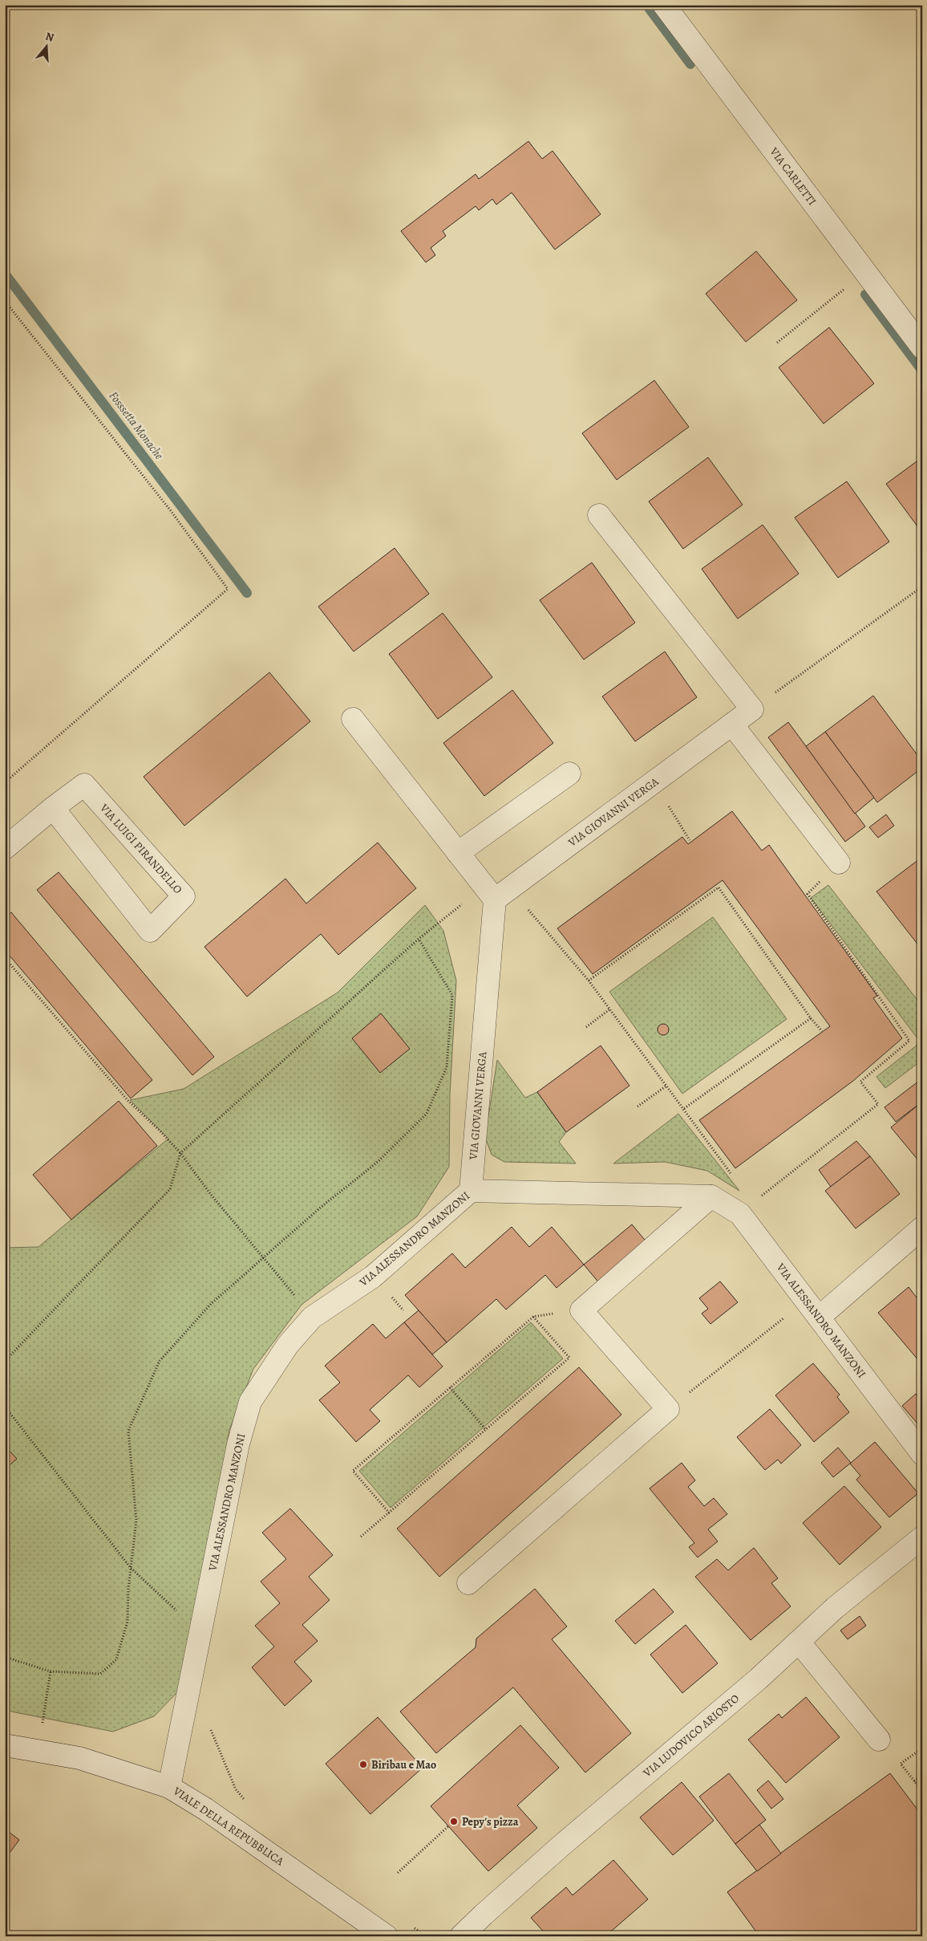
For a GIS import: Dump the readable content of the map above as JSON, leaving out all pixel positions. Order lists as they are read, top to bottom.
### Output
{
  "streets": {
    "street": [
      "VIA CARLETTI",
      "VIA GIOVANNI VERGA",
      "VIA LUIGI PIRANDELLO",
      "VIA ALESSANDRO MANZONI",
      "VIA LUDOVICO ARIOSTO",
      "VIALE DELLA REPUBBLICA"
    ]
  },
  "crossings": [
    ["VIA GIOVANNI VERGA", "VIA ALESSANDRO MANZONI"],
    ["VIA ALESSANDRO MANZONI", "VIALE DELLA REPUBBLICA"]
  ],
  "water": ["Fosssetta Monache"],
  "places": ["Biribau e Mao", "Pepy's pizza"],
  "north": "top"
}
